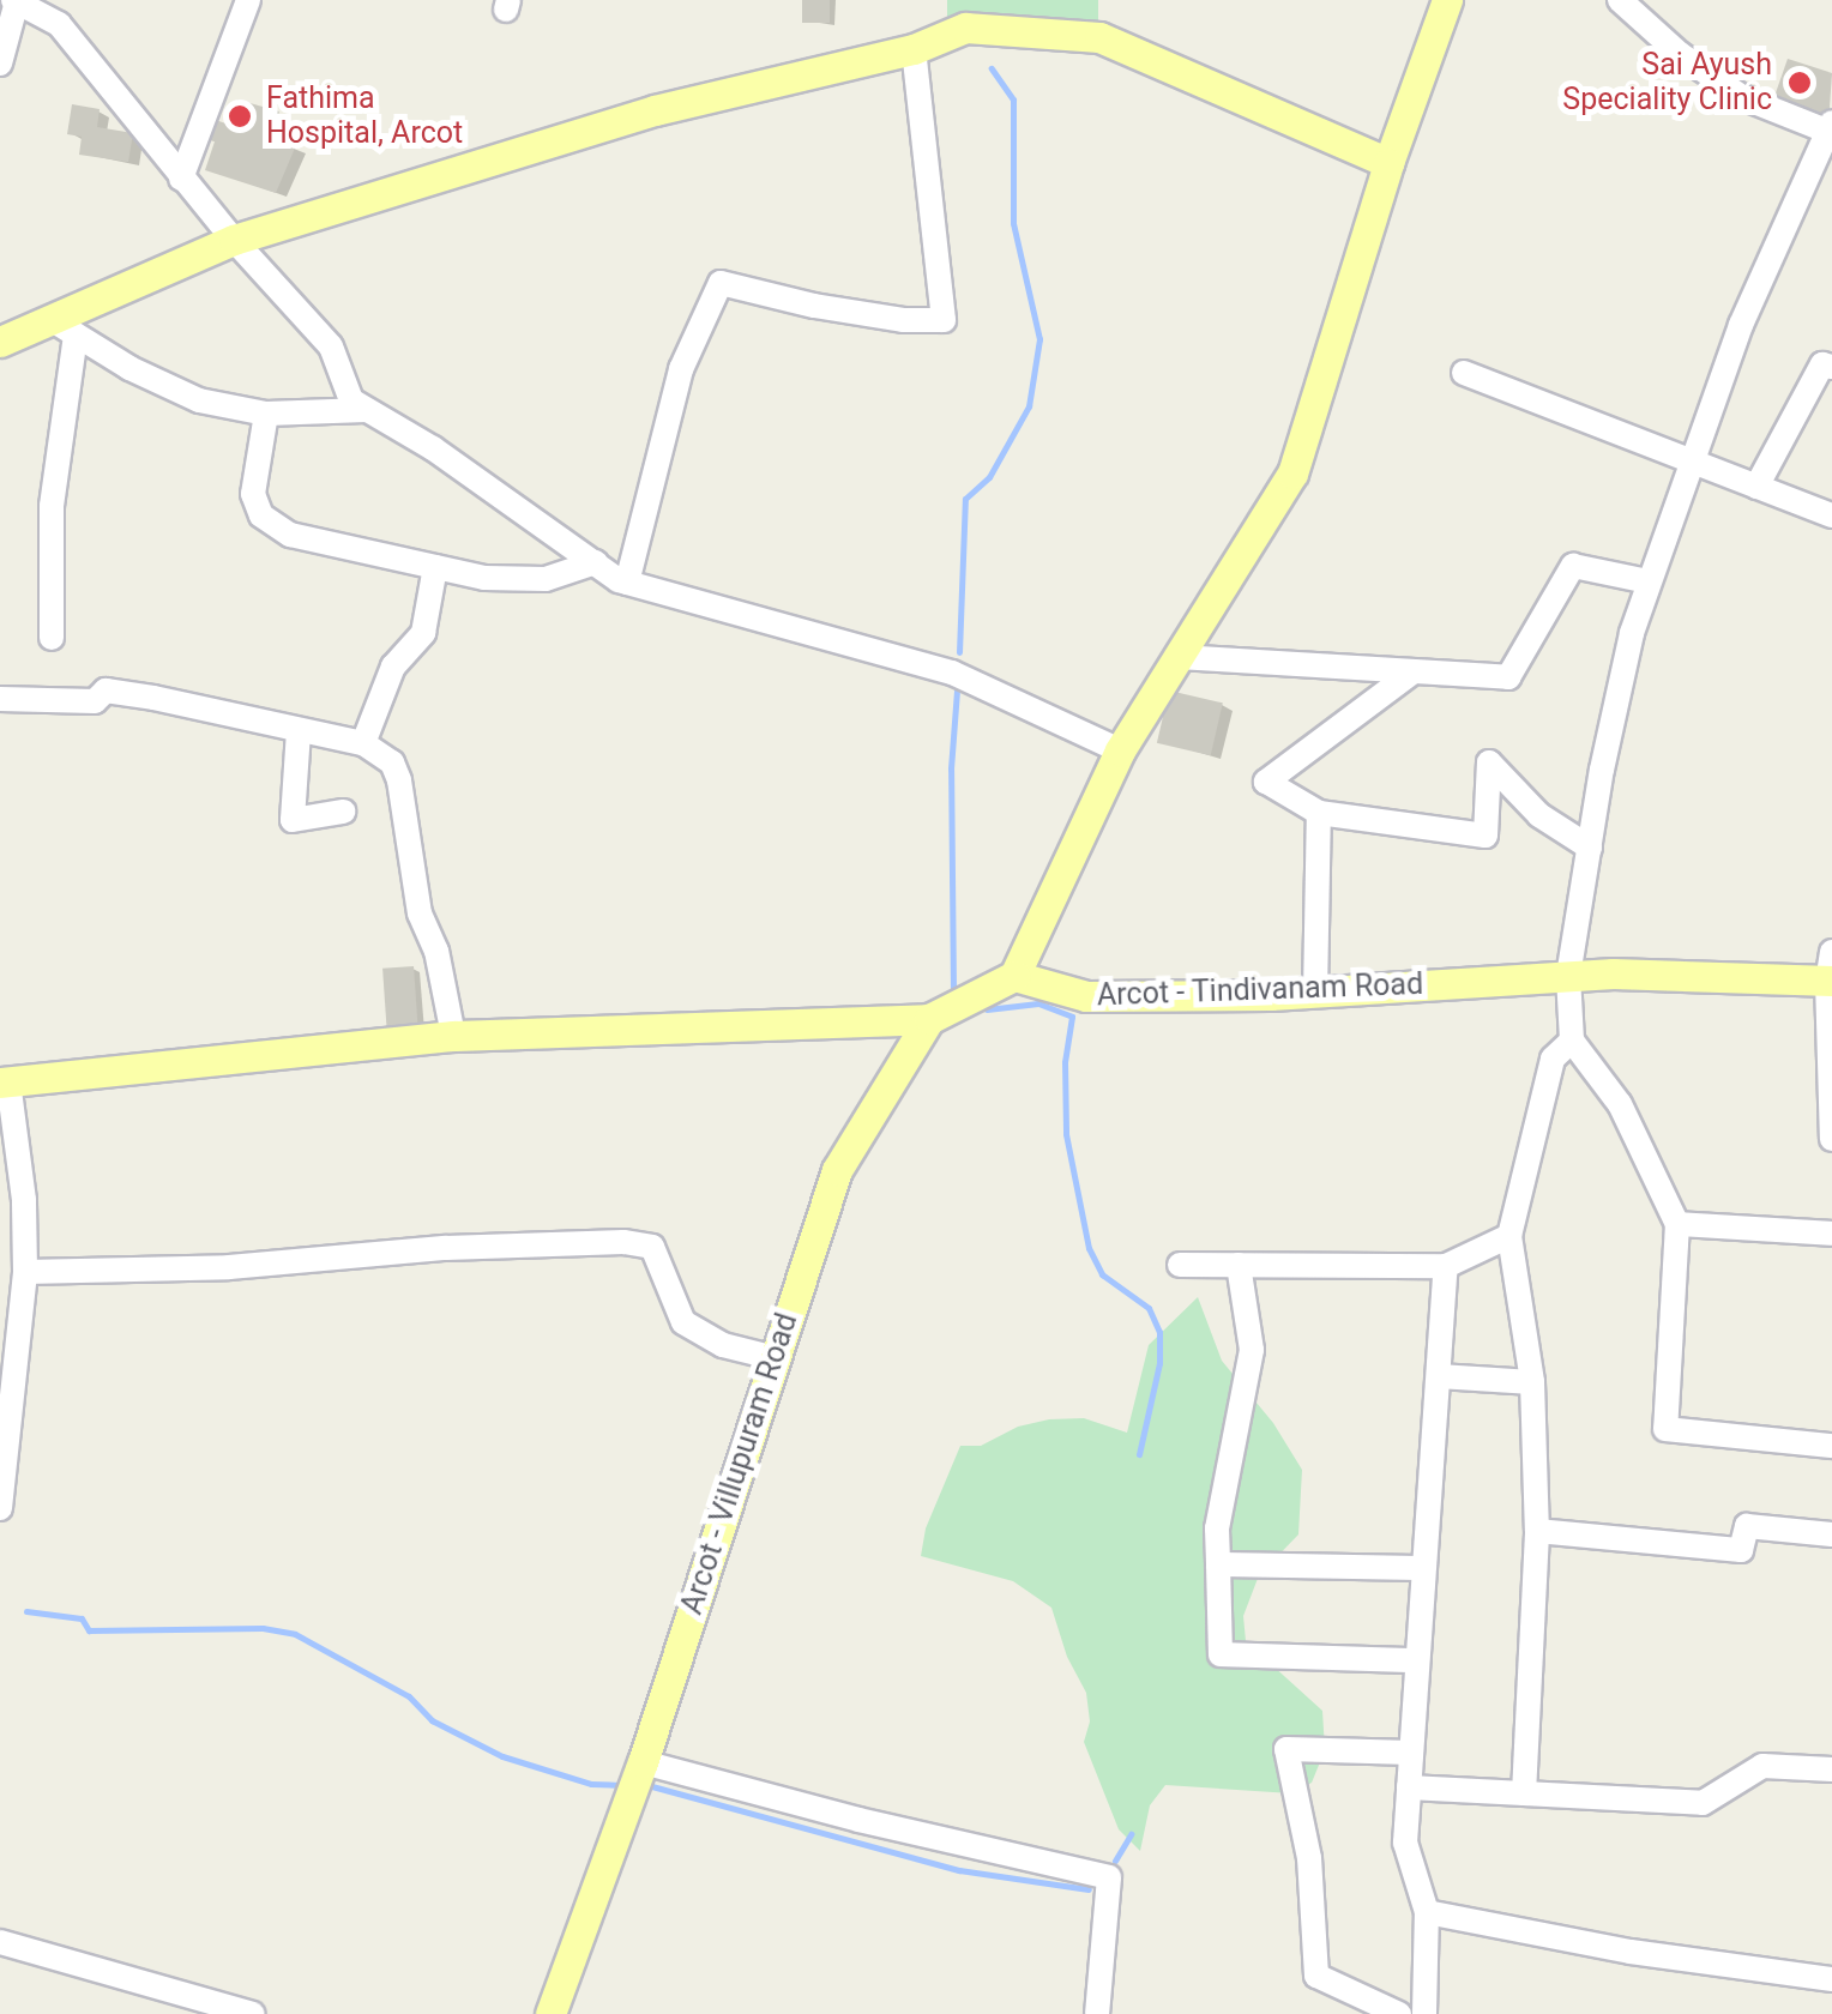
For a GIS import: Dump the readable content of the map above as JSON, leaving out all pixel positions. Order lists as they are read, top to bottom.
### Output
{
  "streets": {
    "main road": ["Arcot - Tindivanam Road", "Arcot - Villupuram Road"]
  },
  "places": ["Sai Ayush Speciality Clinic", "Fathima Hospital, Arcot"]
}
